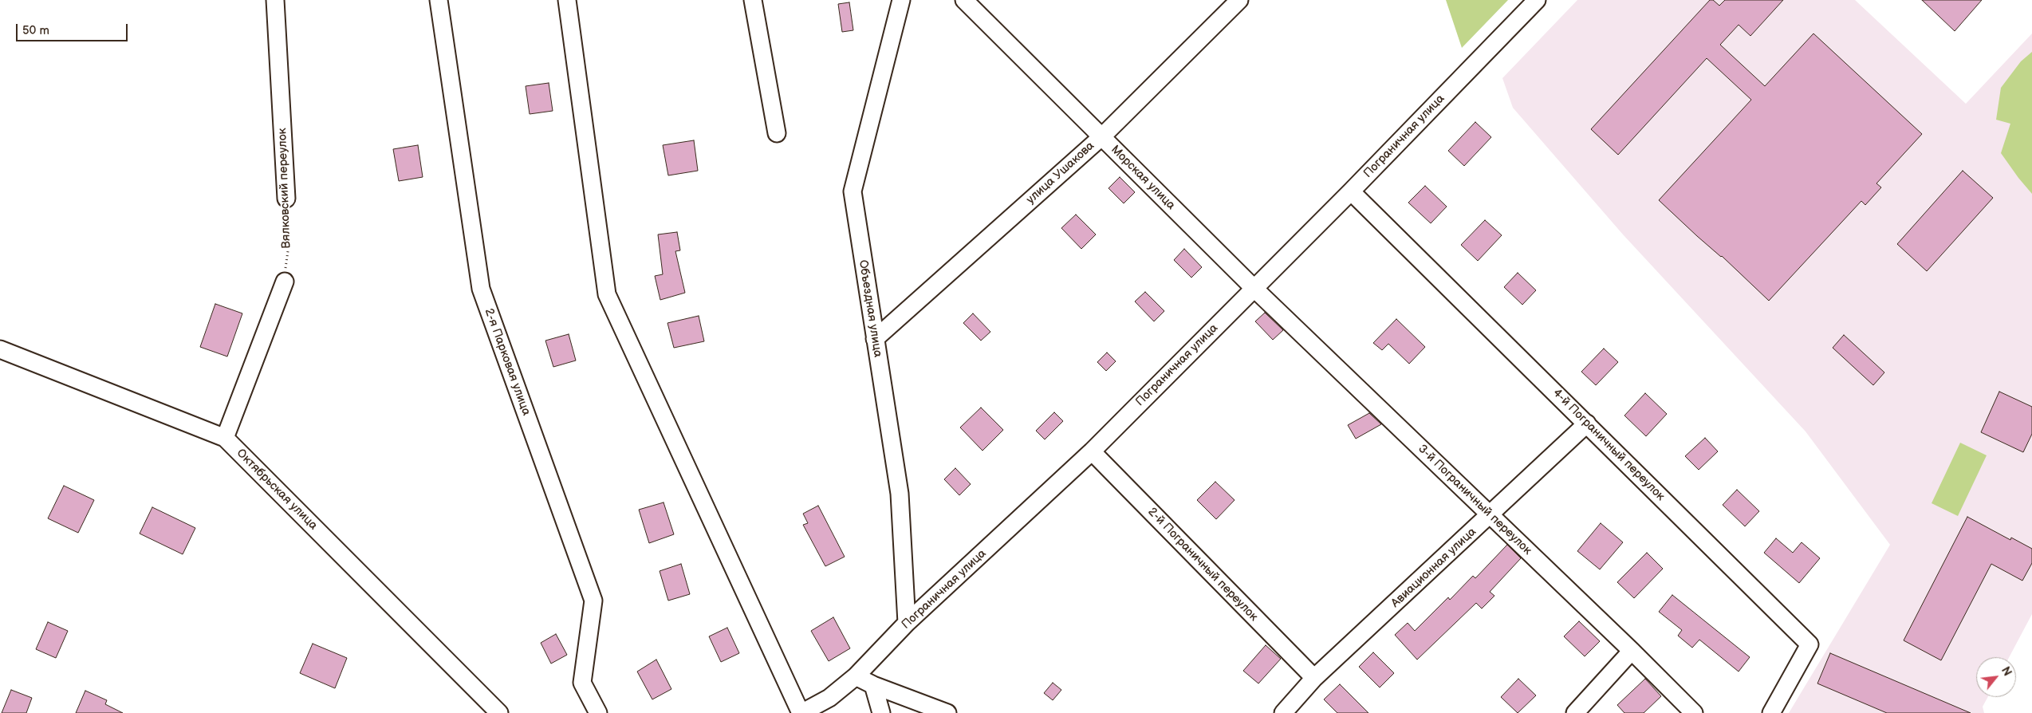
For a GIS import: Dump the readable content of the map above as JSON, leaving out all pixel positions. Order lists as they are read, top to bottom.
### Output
{
  "streets": {
    "street": [
      "Пограничная улица",
      "улица Ушакова",
      "Морская улица",
      "Вялковский переулок",
      "Объездная улица",
      "2-я Парковая улица",
      "4-й Пограничный переулок",
      "Октябрьская улица",
      "3-й Пограничный переулок",
      "2-й Пограничный переулок",
      "Авиационная улица"
    ]
  },
  "crossings": [
    ["Пограничная улица", "Морская улица"],
    ["Пограничная улица", "Объездная улица"],
    ["Пограничная улица", "4-й Пограничный переулок"],
    ["Пограничная улица", "3-й Пограничный переулок"],
    ["Пограничная улица", "2-й Пограничный переулок"],
    ["улица Ушакова", "Морская улица"],
    ["улица Ушакова", "Объездная улица"],
    ["Морская улица", "3-й Пограничный переулок"],
    ["4-й Пограничный переулок", "Авиационная улица"],
    ["3-й Пограничный переулок", "Авиационная улица"],
    ["2-й Пограничный переулок", "Авиационная улица"]
  ],
  "scale_bar": "50 m",
  "north": "top right"
}
